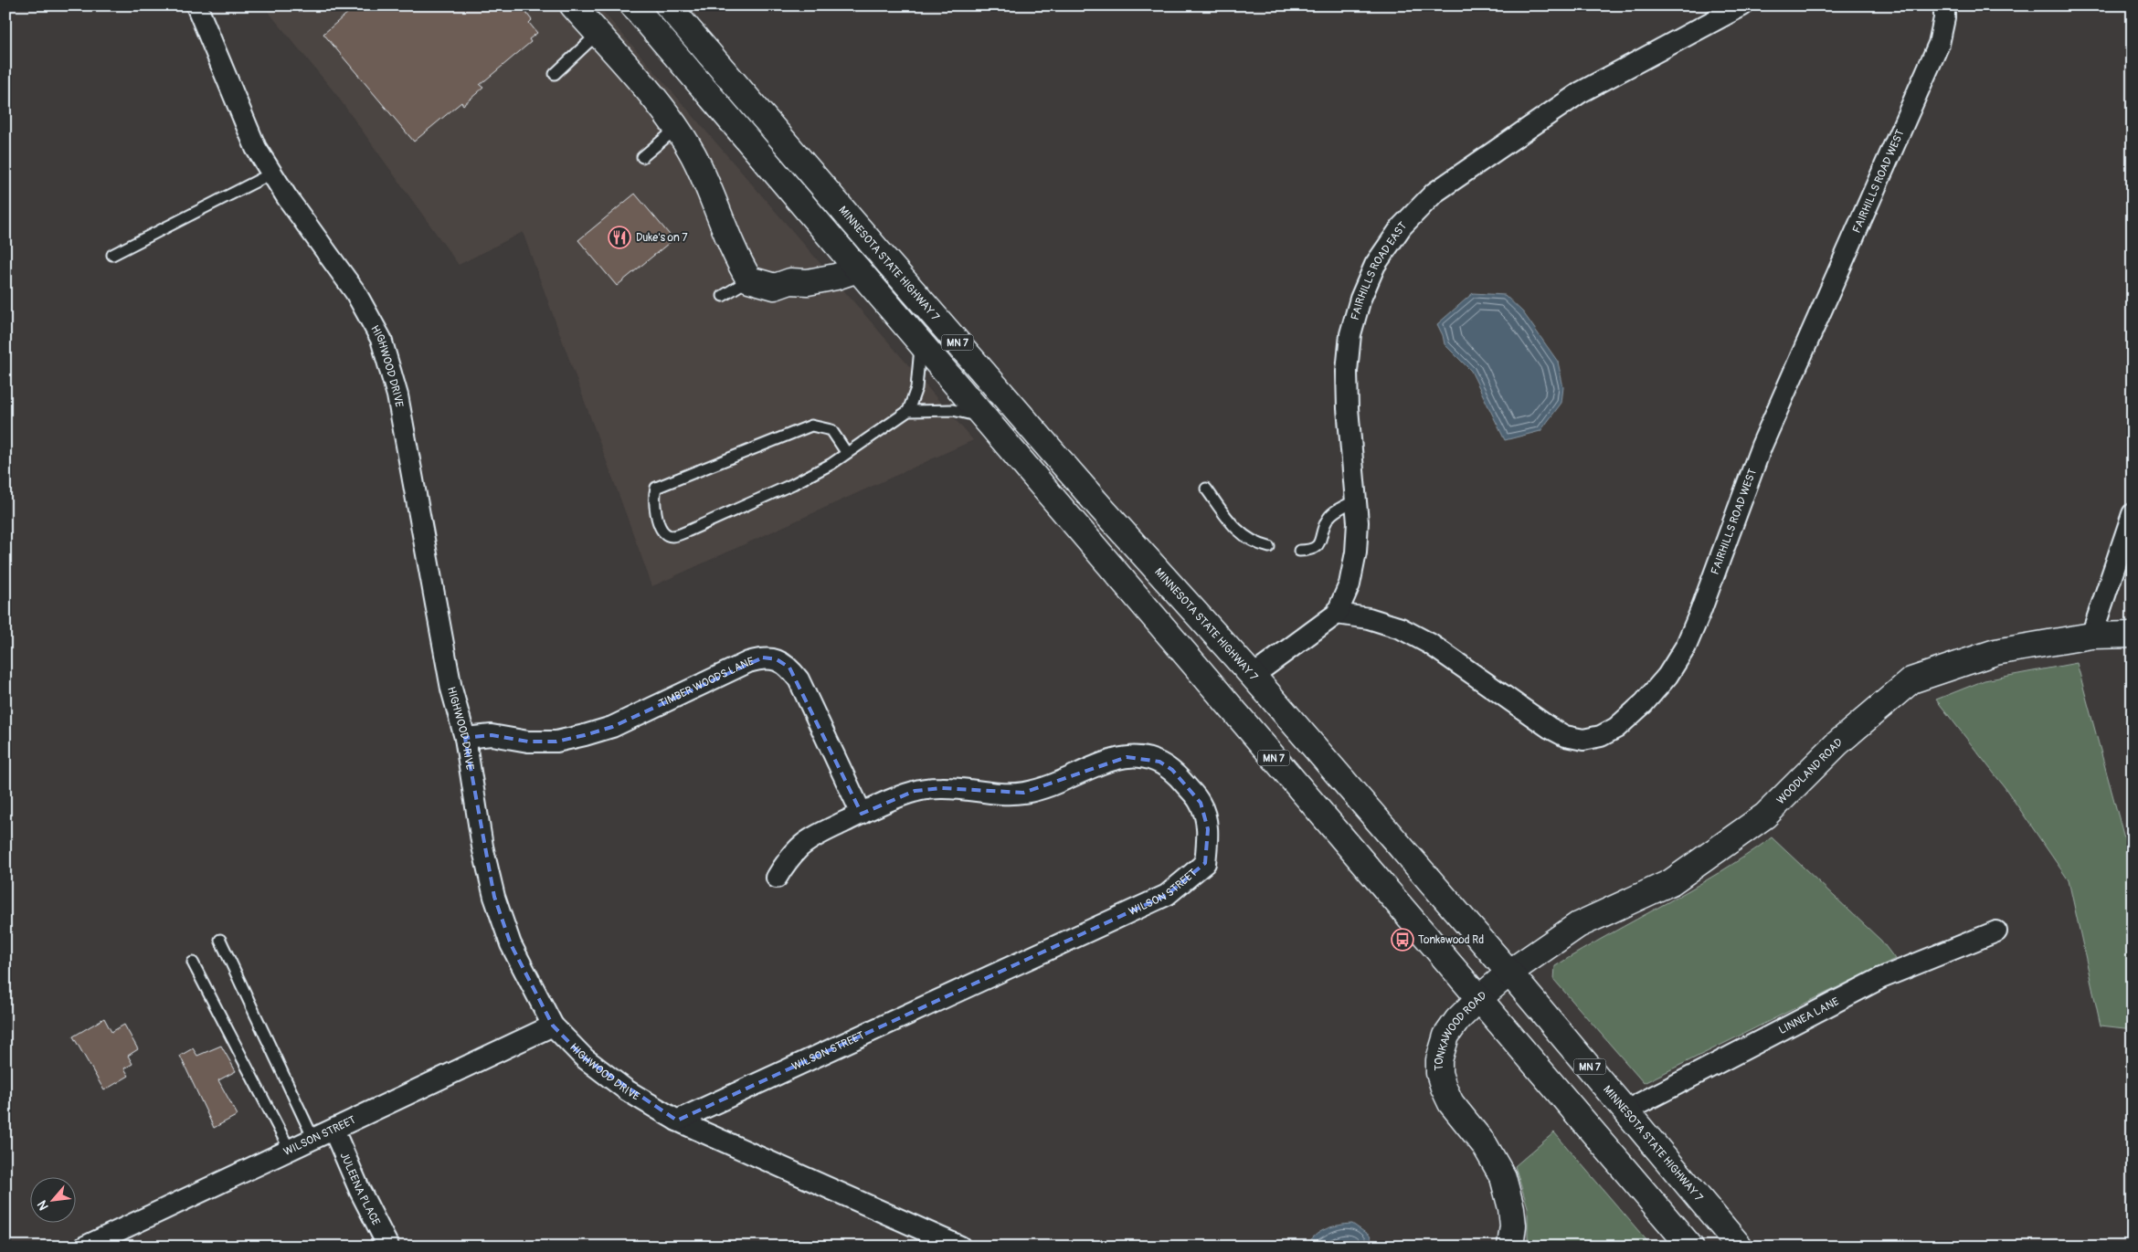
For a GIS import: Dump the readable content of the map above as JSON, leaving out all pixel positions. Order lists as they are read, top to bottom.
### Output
{
  "streets": {
    "main road": [
      "MINNESOTA STATE HIGHWAY 7",
      "MN 7",
      "WOODLAND ROAD",
      "TONKAWOOD ROAD"
    ],
    "street": [
      "FAIRHILLS ROAD WEST",
      "FAIRHILLS ROAD EAST",
      "HIGHWOOD DRIVE",
      "TIMBER WOODS LANE",
      "WILSON STREET",
      "LINNEA LANE",
      "JULEENA PLACE"
    ]
  },
  "crossings": [
    ["FAIRHILLS ROAD WEST", "FAIRHILLS ROAD EAST"],
    ["MINNESOTA STATE HIGHWAY 7", "FAIRHILLS ROAD EAST"],
    ["MINNESOTA STATE HIGHWAY 7", "WOODLAND ROAD"],
    ["MINNESOTA STATE HIGHWAY 7", "LINNEA LANE"],
    ["MINNESOTA STATE HIGHWAY 7", "TONKAWOOD ROAD"],
    ["MN 7", "TONKAWOOD ROAD"],
    ["HIGHWOOD DRIVE", "TIMBER WOODS LANE"],
    ["HIGHWOOD DRIVE", "WILSON STREET"],
    ["TIMBER WOODS LANE", "WILSON STREET"],
    ["WOODLAND ROAD", "TONKAWOOD ROAD"],
    ["WILSON STREET", "JULEENA PLACE"]
  ],
  "places": {
    "restaurant": ["Duke's on 7"],
    "bus stop": ["Tonkawood Rd"]
  },
  "north": "bottom left"
}
